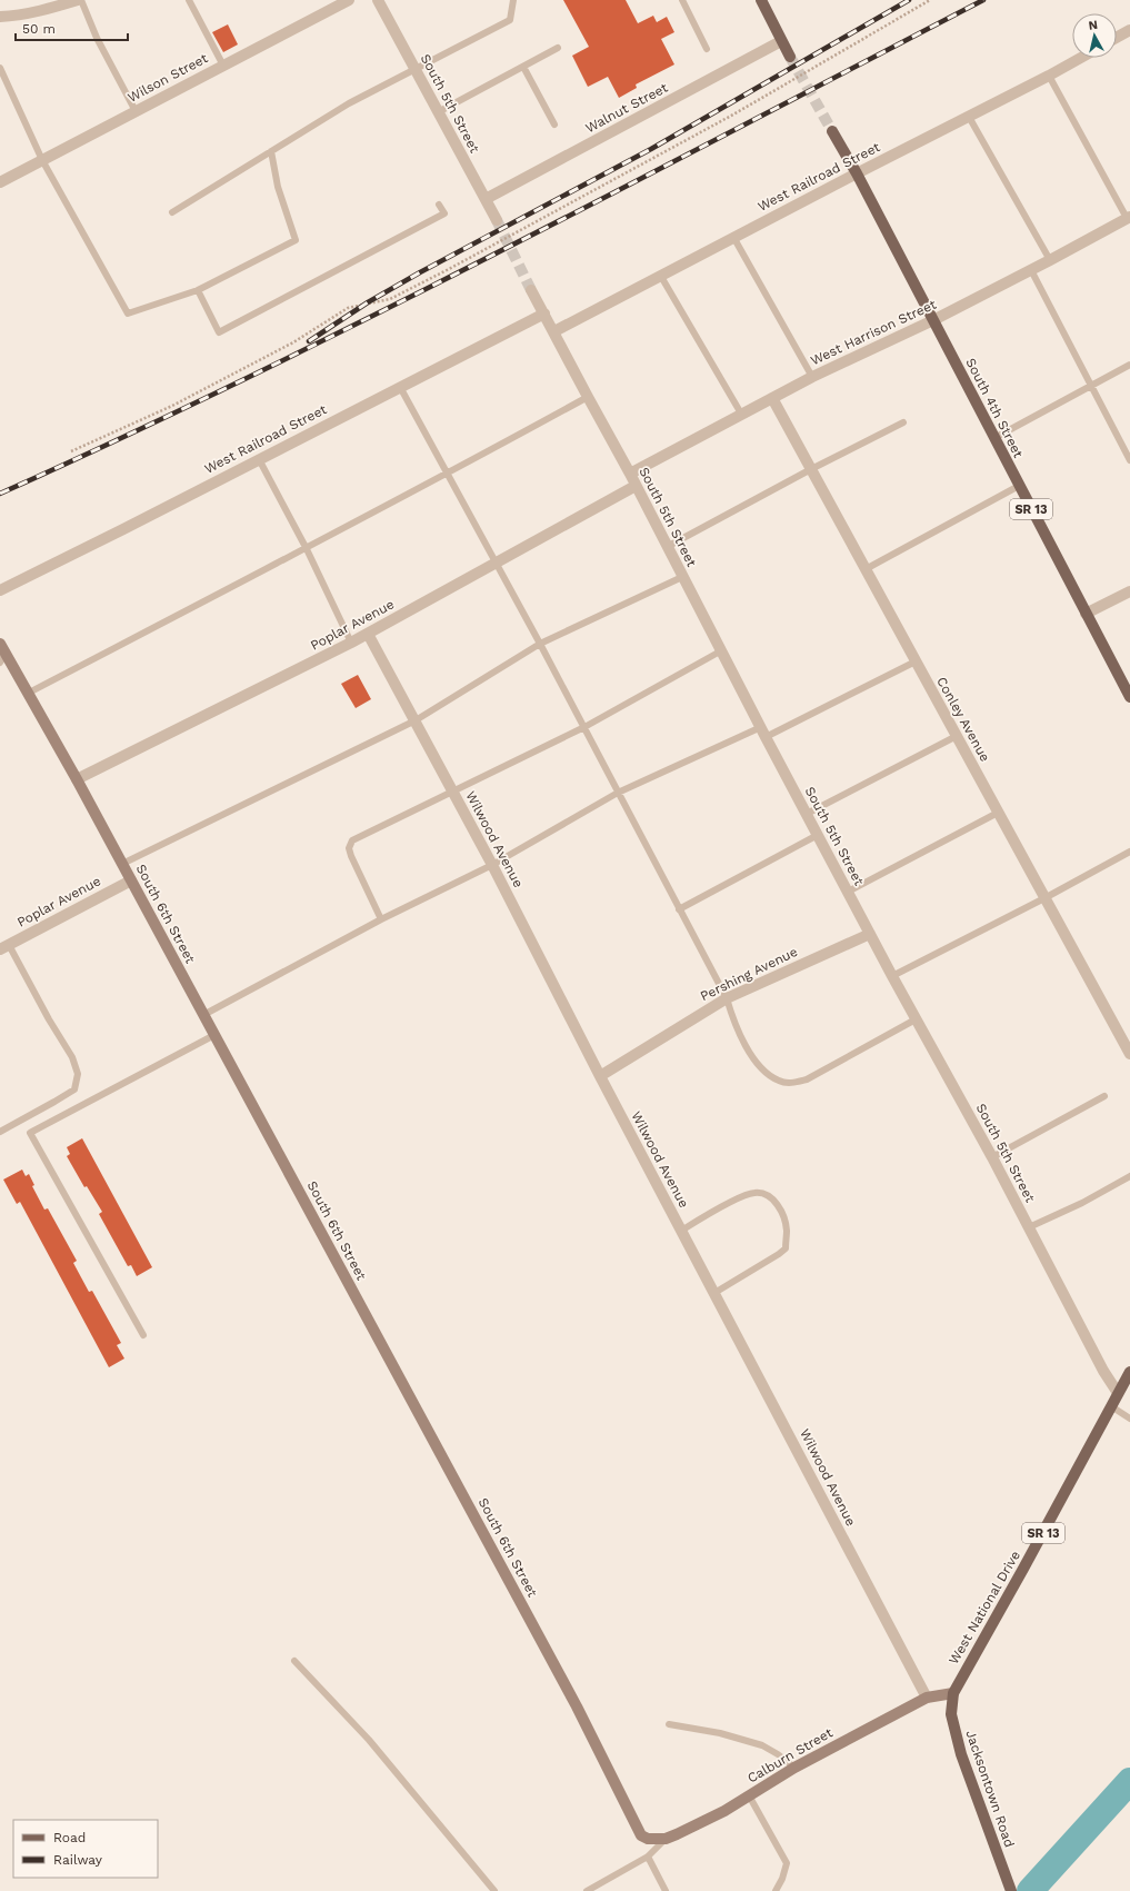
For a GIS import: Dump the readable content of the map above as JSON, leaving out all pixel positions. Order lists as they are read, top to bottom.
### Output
{
  "streets": {
    "main road": [
      "South 4th Street",
      "SR 13",
      "West National Drive",
      "Jacksontown Road"
    ],
    "street": [
      "Wilson Street",
      "South 5th Street",
      "Walnut Street",
      "West Railroad Street",
      "West Harrison Street",
      "Poplar Avenue",
      "Conley Avenue",
      "Wilwood Avenue",
      "South 6th Street",
      "Pershing Avenue",
      "Calburn Street"
    ]
  },
  "crossings": [
    ["South 5th Street", "Walnut Street"],
    ["South 5th Street", "West Railroad Street"],
    ["South 5th Street", "West Harrison Street"],
    ["South 5th Street", "Poplar Avenue"],
    ["South 5th Street", "Pershing Avenue"],
    ["South 5th Street", "West National Drive"],
    ["West Railroad Street", "South 4th Street"],
    ["West Harrison Street", "South 4th Street"],
    ["West Harrison Street", "Conley Avenue"],
    ["Poplar Avenue", "Wilwood Avenue"],
    ["Poplar Avenue", "South 6th Street"],
    ["Wilwood Avenue", "Pershing Avenue"],
    ["Wilwood Avenue", "Calburn Street"],
    ["South 6th Street", "Calburn Street"],
    ["West National Drive", "Calburn Street"],
    ["West National Drive", "Jacksontown Road"],
    ["Calburn Street", "Jacksontown Road"]
  ],
  "legend": ["Road", "Railway"],
  "scale_bar": "50 m",
  "north": "top"
}
